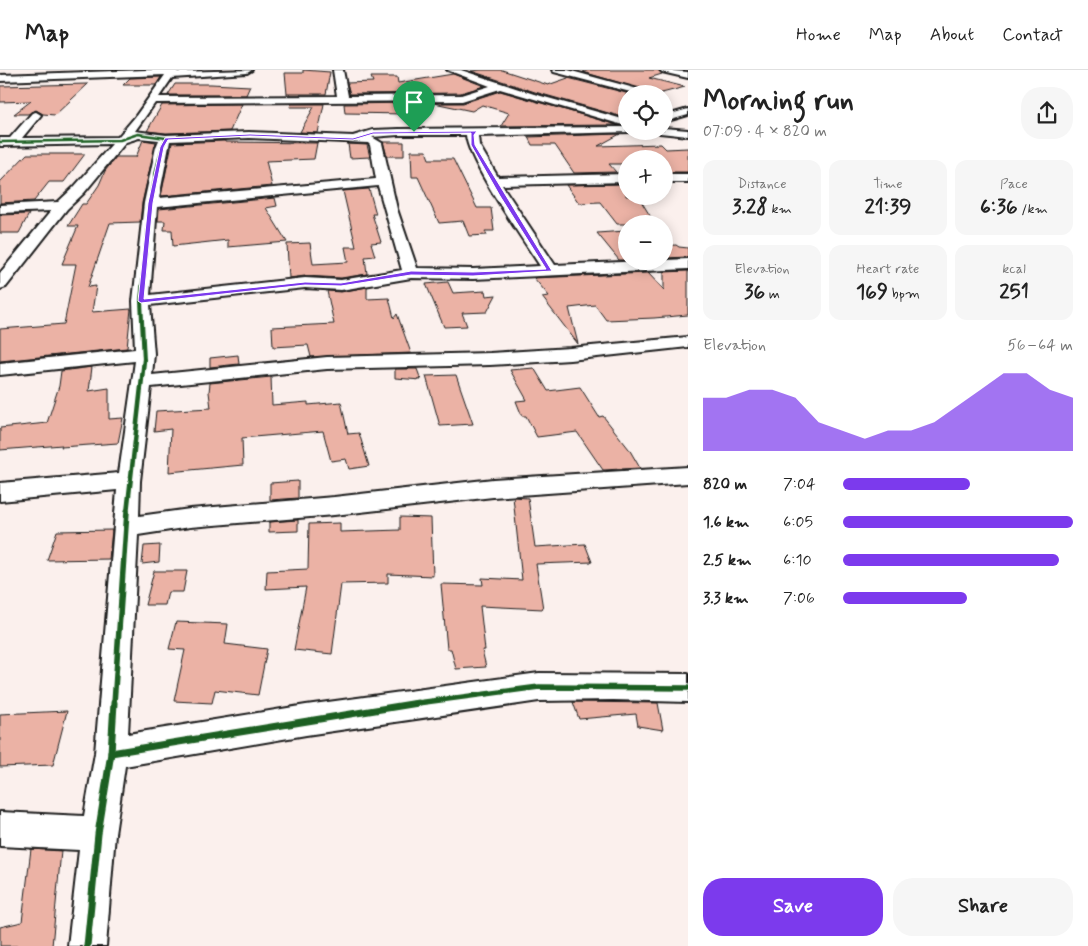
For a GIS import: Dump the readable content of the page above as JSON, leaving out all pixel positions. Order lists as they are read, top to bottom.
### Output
{
  "page": {
    "header": "Map",
    "nav": [
      "Home",
      "Map",
      "About",
      "Contact"
    ],
    "heading": ["Morning run", "07:09 · 4 × 820 m"],
    "map_buttons": ["+", "−"],
    "stats": [
      ["Distance", "3.28 km"],
      ["Time", "21:39"],
      ["Pace", "6:36 /km"],
      ["Elevation", "36 m"],
      ["Heart rate", "169 bpm"],
      ["kcal", "251"]
    ],
    "chart": ["Elevation", "56–64 m"],
    "list": [
      {
        "name": "820 m",
        "note": "7:04"
      },
      {
        "name": "1.6 km",
        "note": "6:05"
      },
      {
        "name": "2.5 km",
        "note": "6:10"
      },
      {
        "name": "3.3 km",
        "note": "7:06"
      }
    ],
    "buttons": ["Save", "Share"]
  }
}
